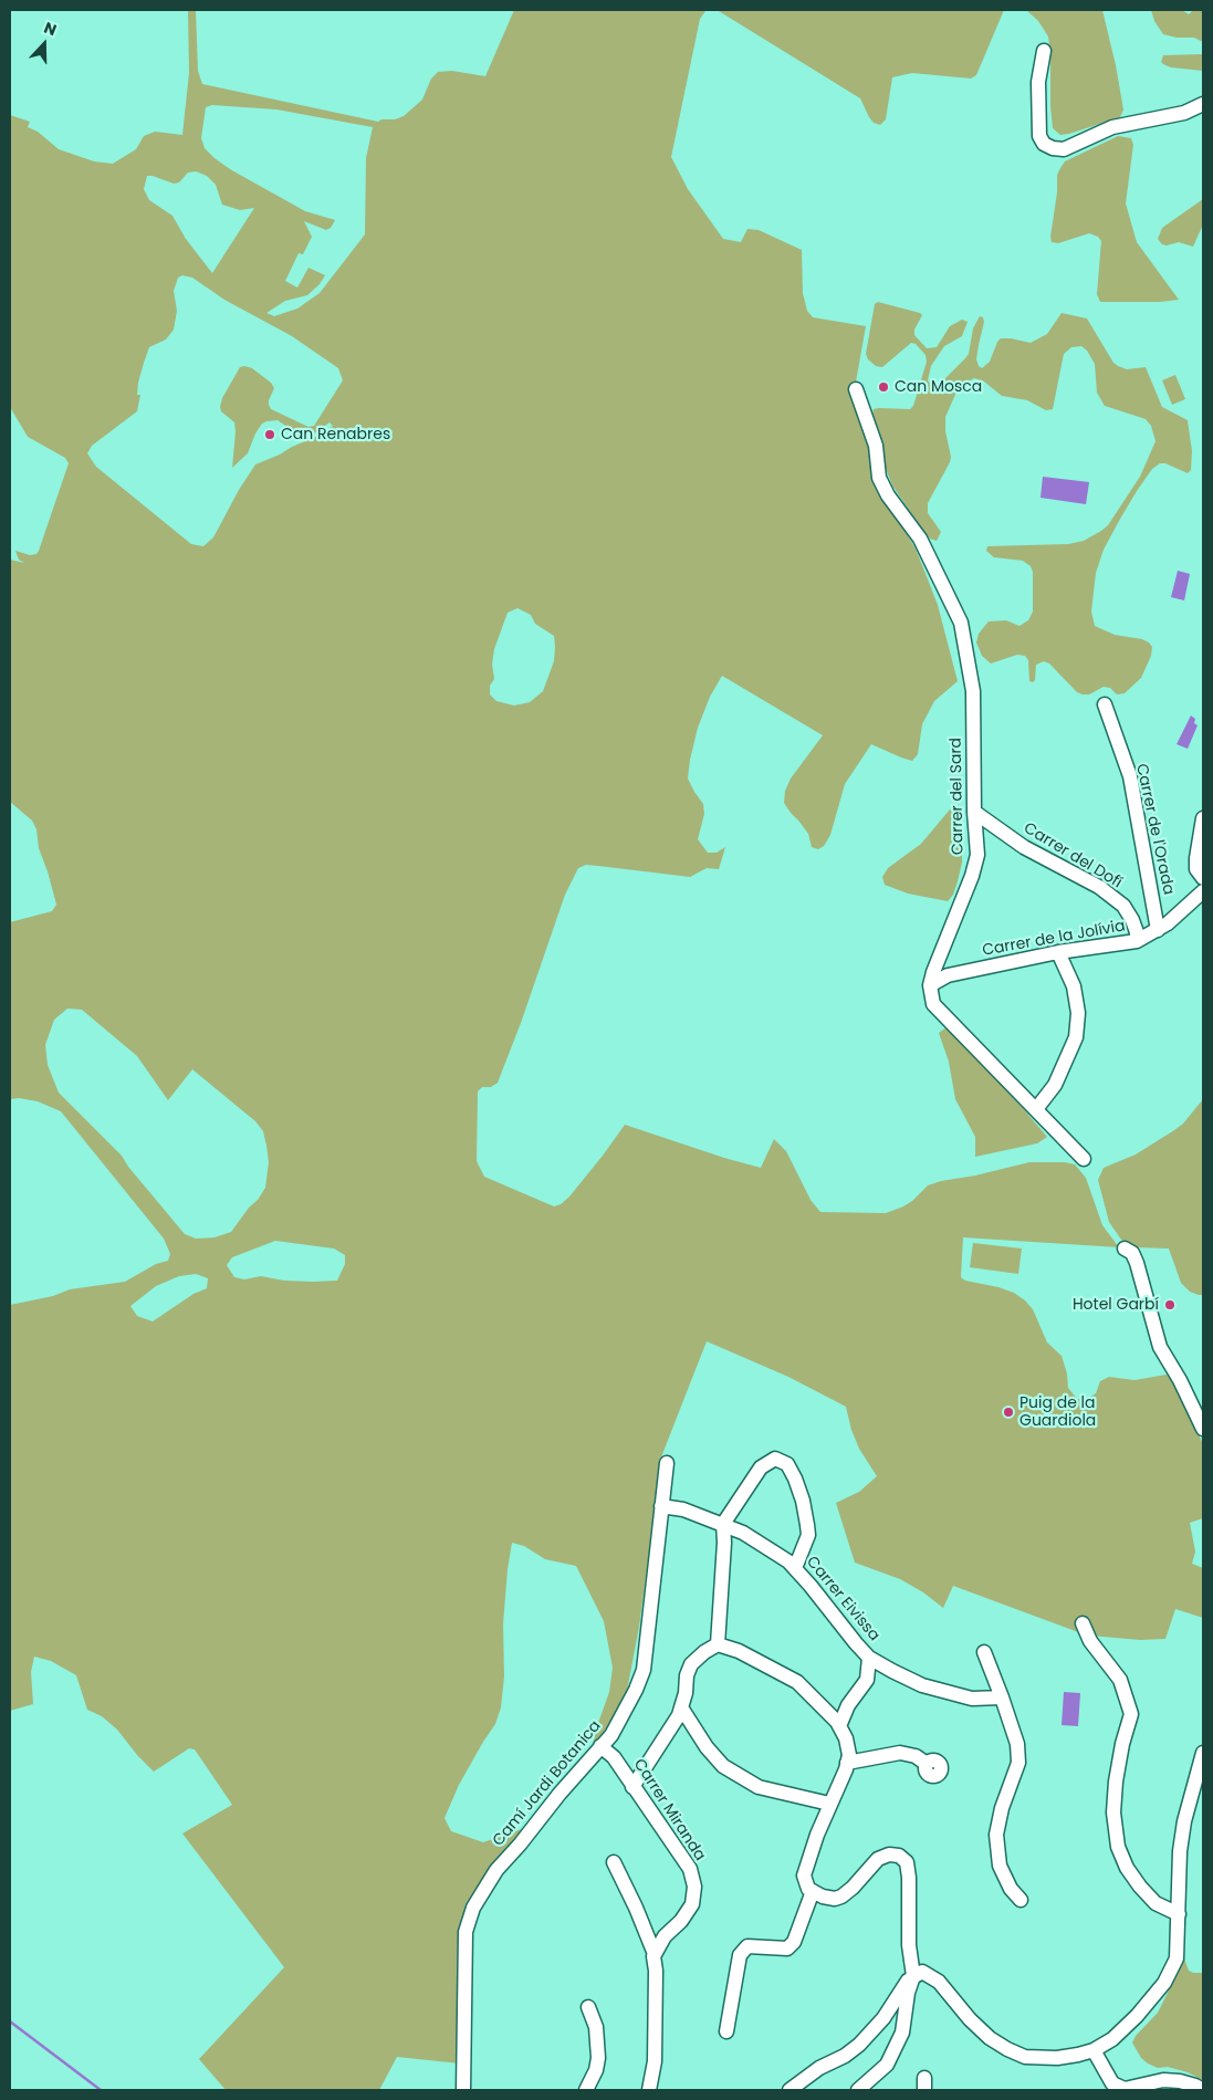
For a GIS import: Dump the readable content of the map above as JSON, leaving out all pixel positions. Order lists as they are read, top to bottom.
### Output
{
  "streets": {
    "street": [
      "Carrer del Sard",
      "Carrer de l'Orada",
      "Carrer del Dofí",
      "Carrer de la Jolívia",
      "Carrer Eivissa",
      "Camí Jardi Botanica",
      "Carrer Miranda"
    ]
  },
  "crossings": [
    ["Carrer del Sard", "Carrer del Dofí"],
    ["Carrer del Sard", "Carrer de la Jolívia"],
    ["Carrer de l'Orada", "Carrer de la Jolívia"],
    ["Carrer del Dofí", "Carrer de la Jolívia"],
    ["Carrer Eivissa", "Camí Jardi Botanica"],
    ["Camí Jardi Botanica", "Carrer Miranda"]
  ],
  "places": [
    "Can Mosca",
    "Can Renabres",
    "Hotel Garbí",
    "Puig de la Guardiola"
  ],
  "north": "top"
}
